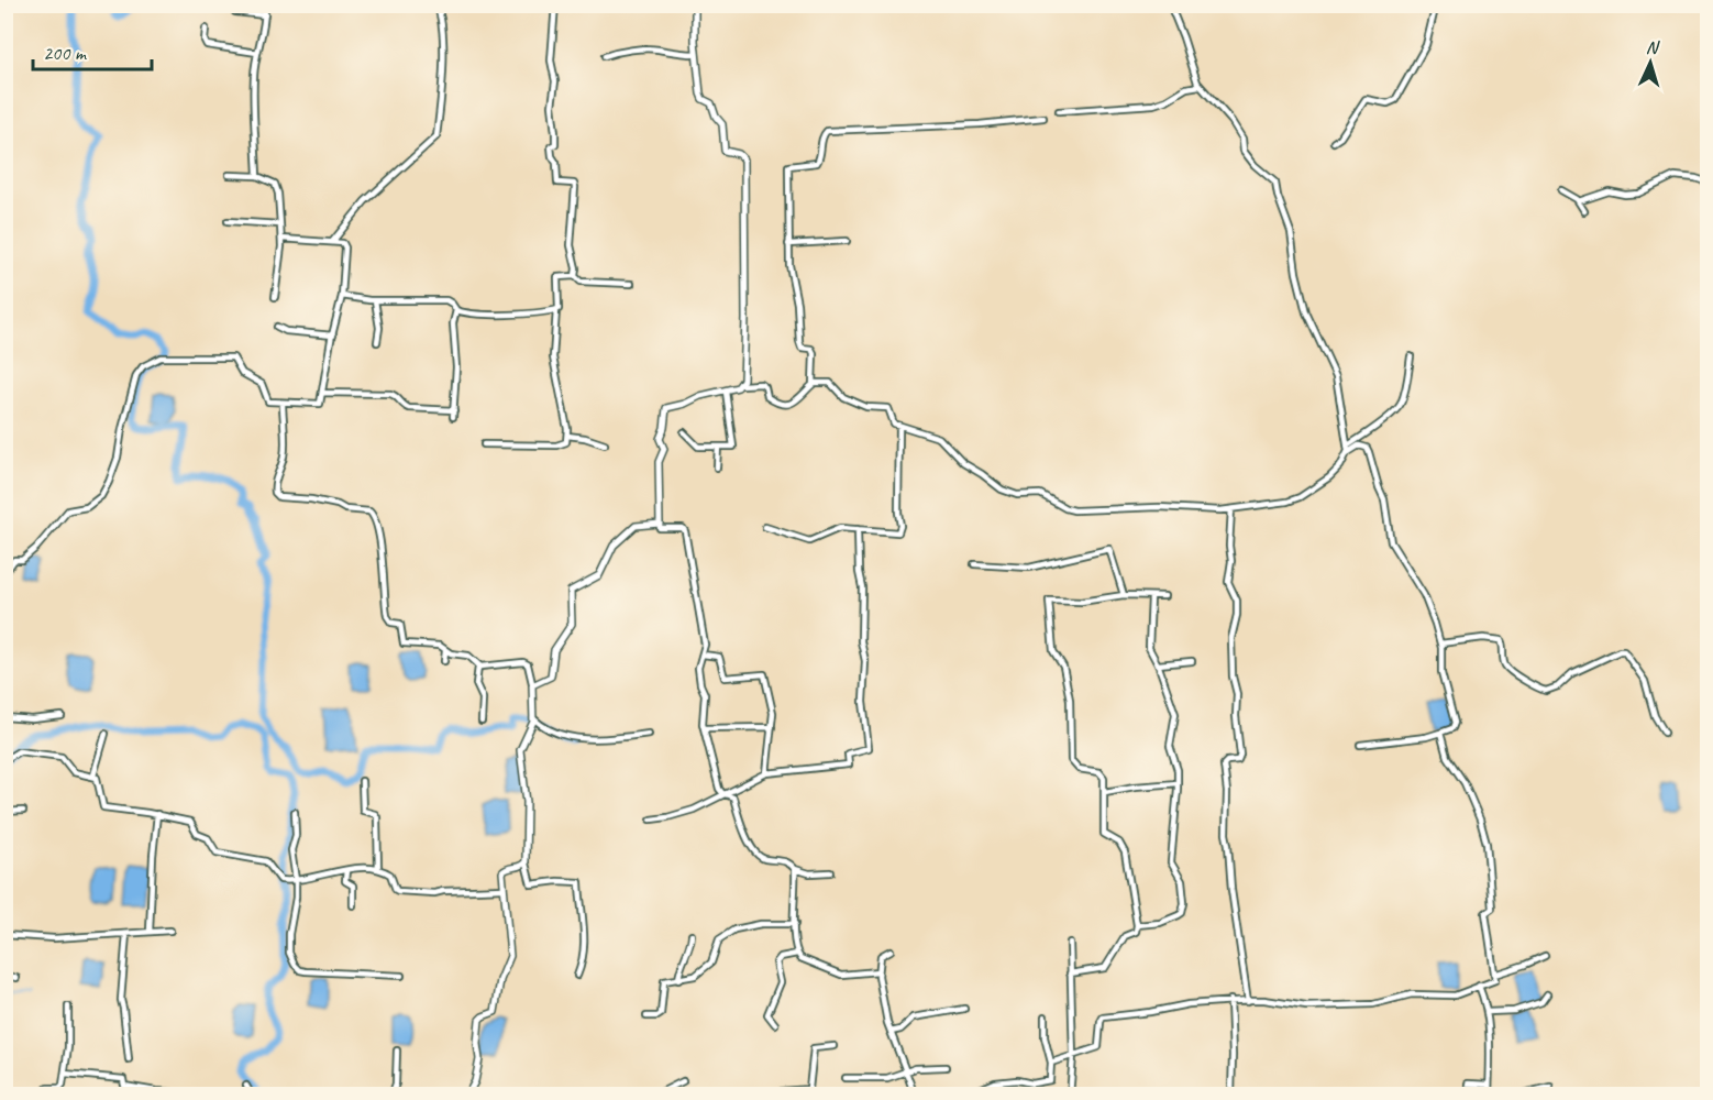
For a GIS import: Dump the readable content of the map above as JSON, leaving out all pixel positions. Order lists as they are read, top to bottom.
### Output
{
  "scale_bar": "200 m",
  "north": "top"
}
